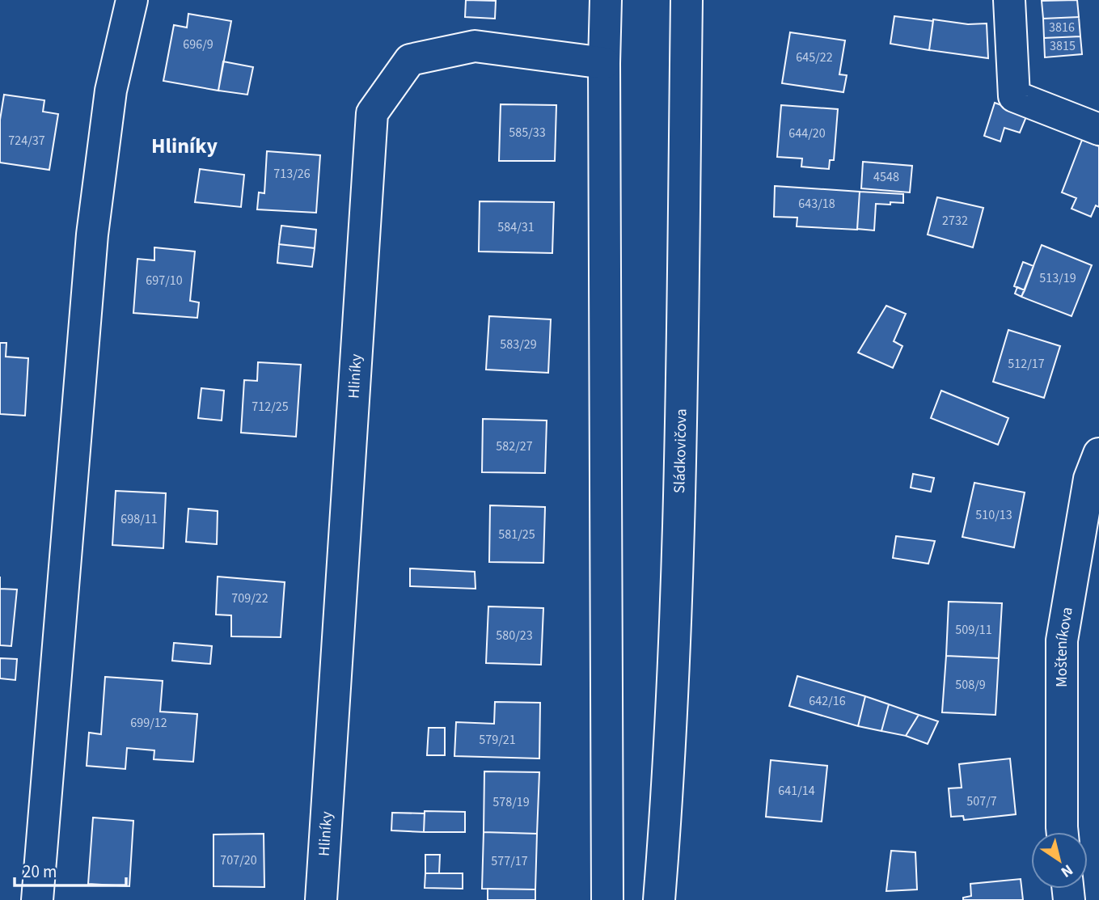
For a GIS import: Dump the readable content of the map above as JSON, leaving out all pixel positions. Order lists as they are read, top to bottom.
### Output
{
  "streets": {
    "street": ["Hliníky", "Sládkovičova", "Mošteníkova"]
  },
  "districts": ["Hliníky"],
  "house_numbers": [
    "3816",
    "696/9",
    "3815",
    "645/22",
    "585/33",
    "644/20",
    "724/37",
    "713/26",
    "4548",
    "643/18",
    "2732",
    "584/31",
    "513/19",
    "697/10",
    "583/29",
    "512/17",
    "712/25",
    "582/27",
    "510/13",
    "698/11",
    "581/25",
    "709/22",
    "509/11",
    "580/23",
    "508/9",
    "642/16",
    "699/12",
    "579/21",
    "641/14",
    "507/7",
    "578/19",
    "707/20",
    "577/17"
  ],
  "scale_bar": "20 m",
  "north": "bottom right"
}
